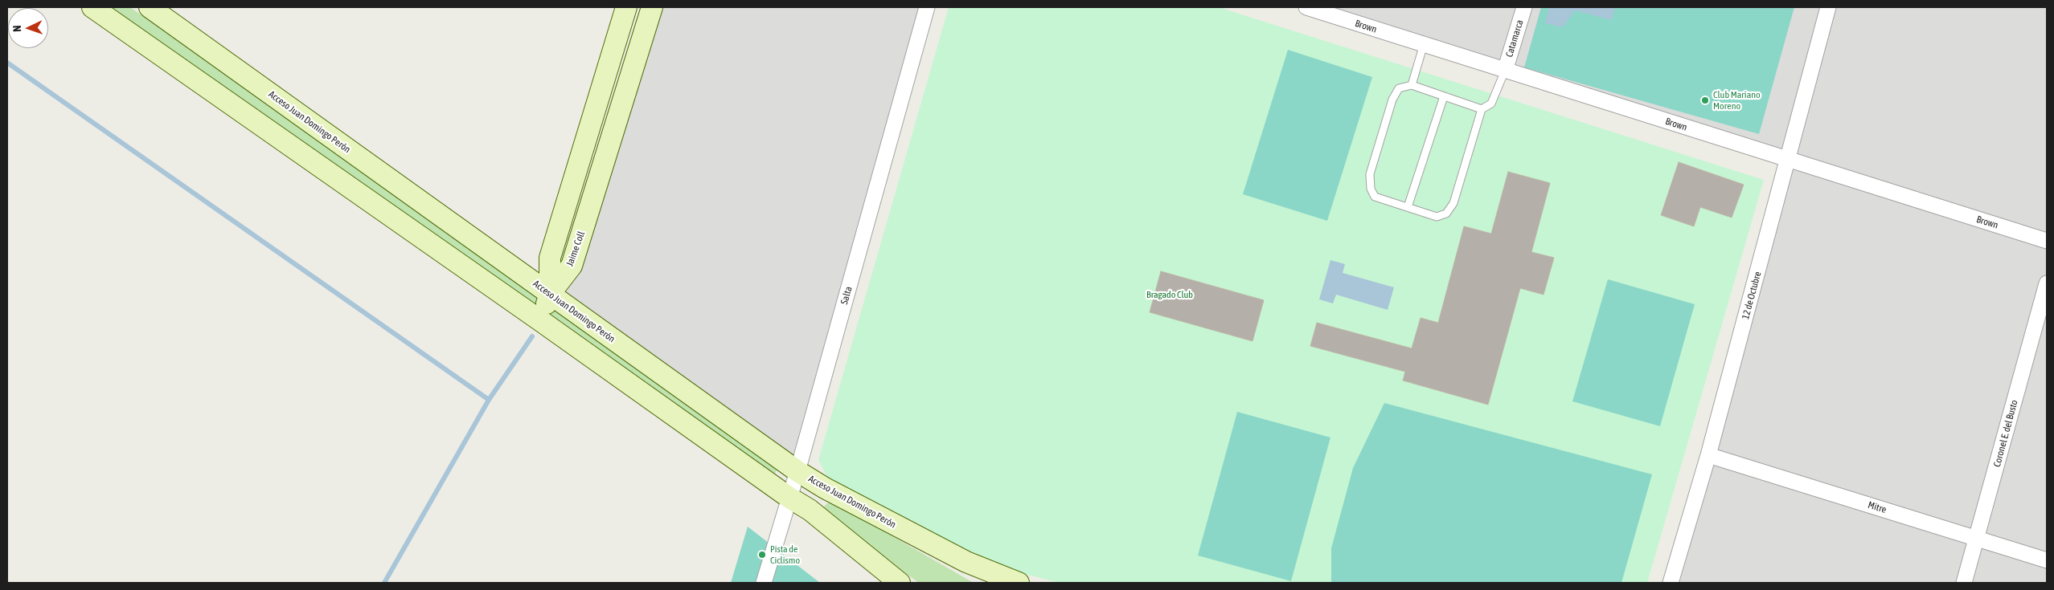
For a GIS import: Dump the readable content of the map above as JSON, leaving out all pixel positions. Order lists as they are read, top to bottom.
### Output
{
  "streets": {
    "main road": ["Acceso Juan Domingo Perón", "Jaime Coll"],
    "street": [
      "Brown",
      "Catamarca",
      "Salta",
      "12 de Octubre",
      "Coronel E. del Busto",
      "Mitre"
    ]
  },
  "crossings": [
    ["Brown", "Catamarca"],
    ["Brown", "12 de Octubre"],
    ["Acceso Juan Domingo Perón", "Jaime Coll"],
    ["Acceso Juan Domingo Perón", "Salta"],
    ["12 de Octubre", "Mitre"],
    ["Coronel E. del Busto", "Mitre"]
  ],
  "parks": ["Bragado Club"],
  "places": ["Club Mariano Moreno", "Pista de Ciclismo"],
  "north": "left"
}
